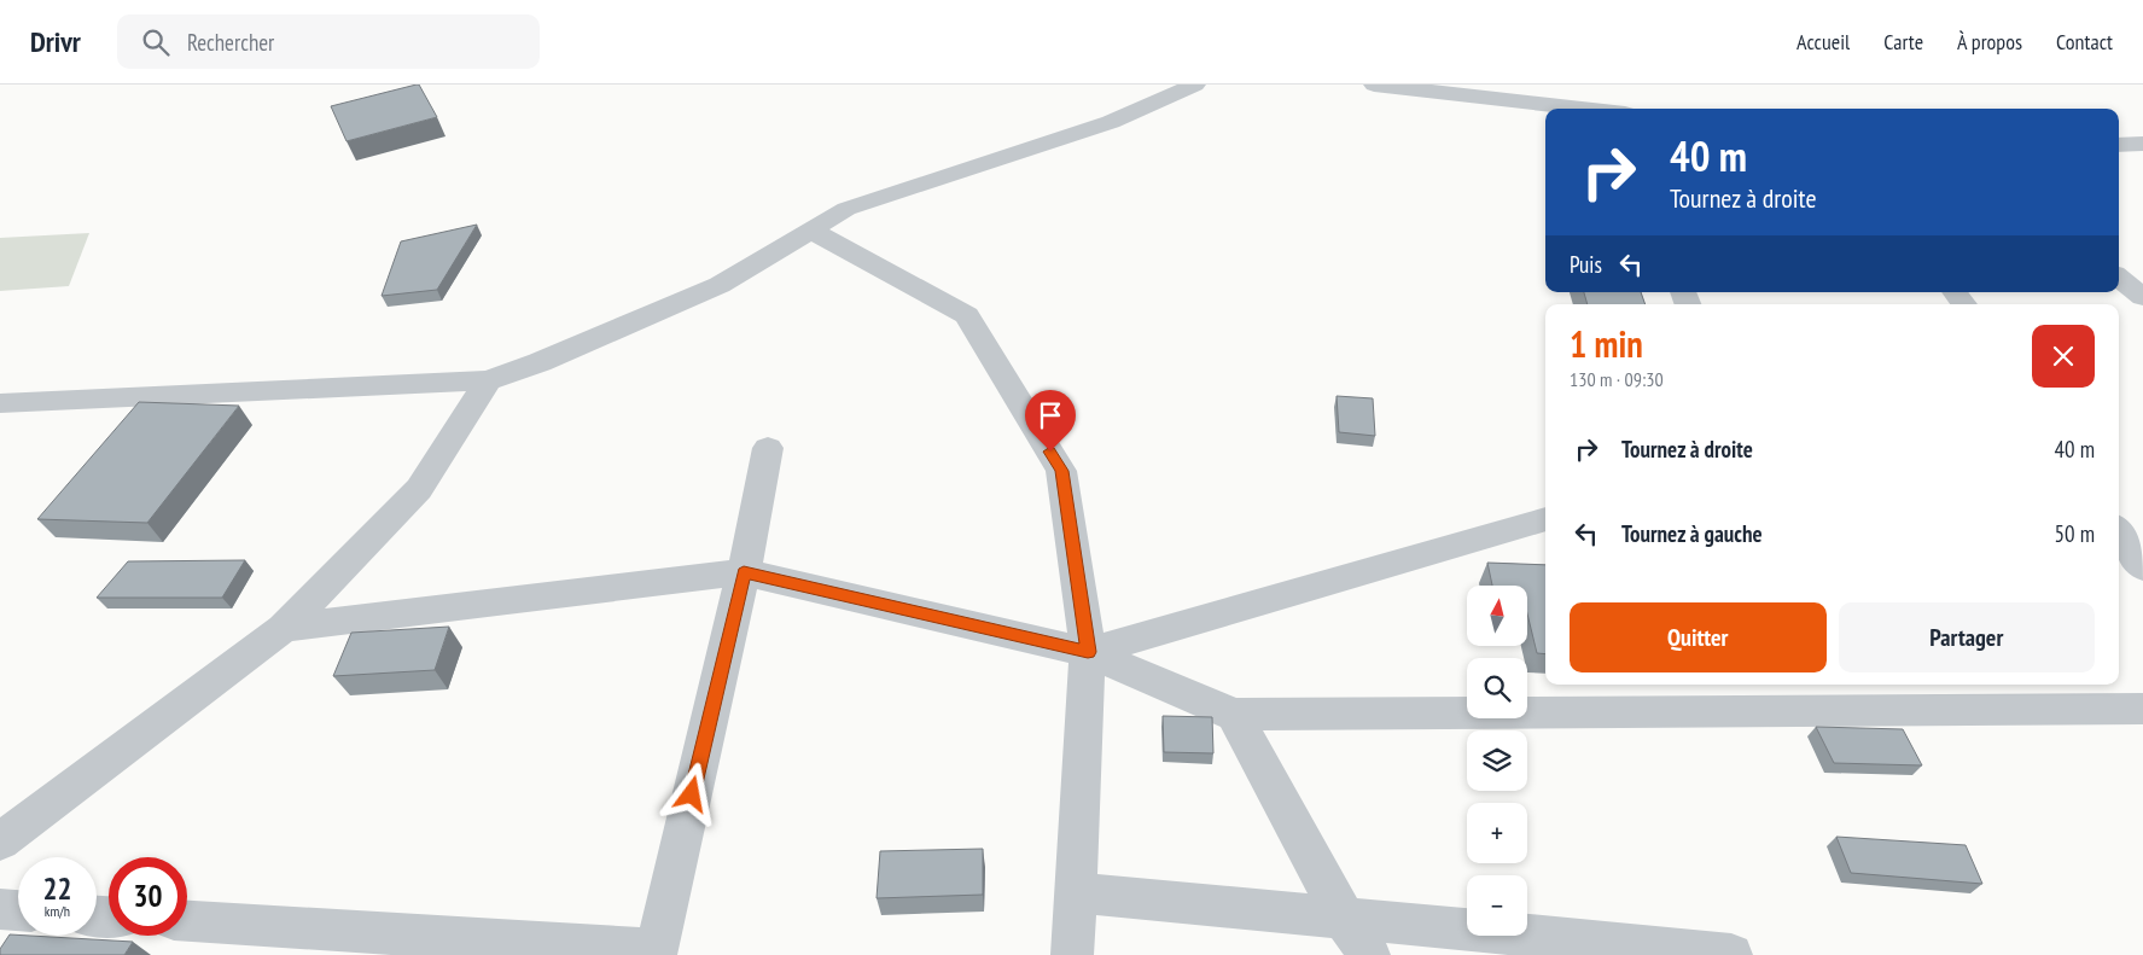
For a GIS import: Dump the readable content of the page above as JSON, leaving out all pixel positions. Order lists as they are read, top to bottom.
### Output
{
  "north": "top",
  "page": {
    "header": "Drivr",
    "search": "Rechercher",
    "nav": [
      "Accueil",
      "Carte",
      "À propos",
      "Contact"
    ],
    "turn": ["40 m", "Tournez à droite"],
    "then": "Puis",
    "heading": ["1 min", "130 m · 09:30"],
    "list": [
      {
        "name": "Tournez à droite",
        "value": "40 m"
      },
      {
        "name": "Tournez à gauche",
        "value": "50 m"
      }
    ],
    "map_buttons": ["+", "−"],
    "buttons": ["Quitter", "Partager"],
    "speed": "22 km/h",
    "limit": "30"
  }
}
